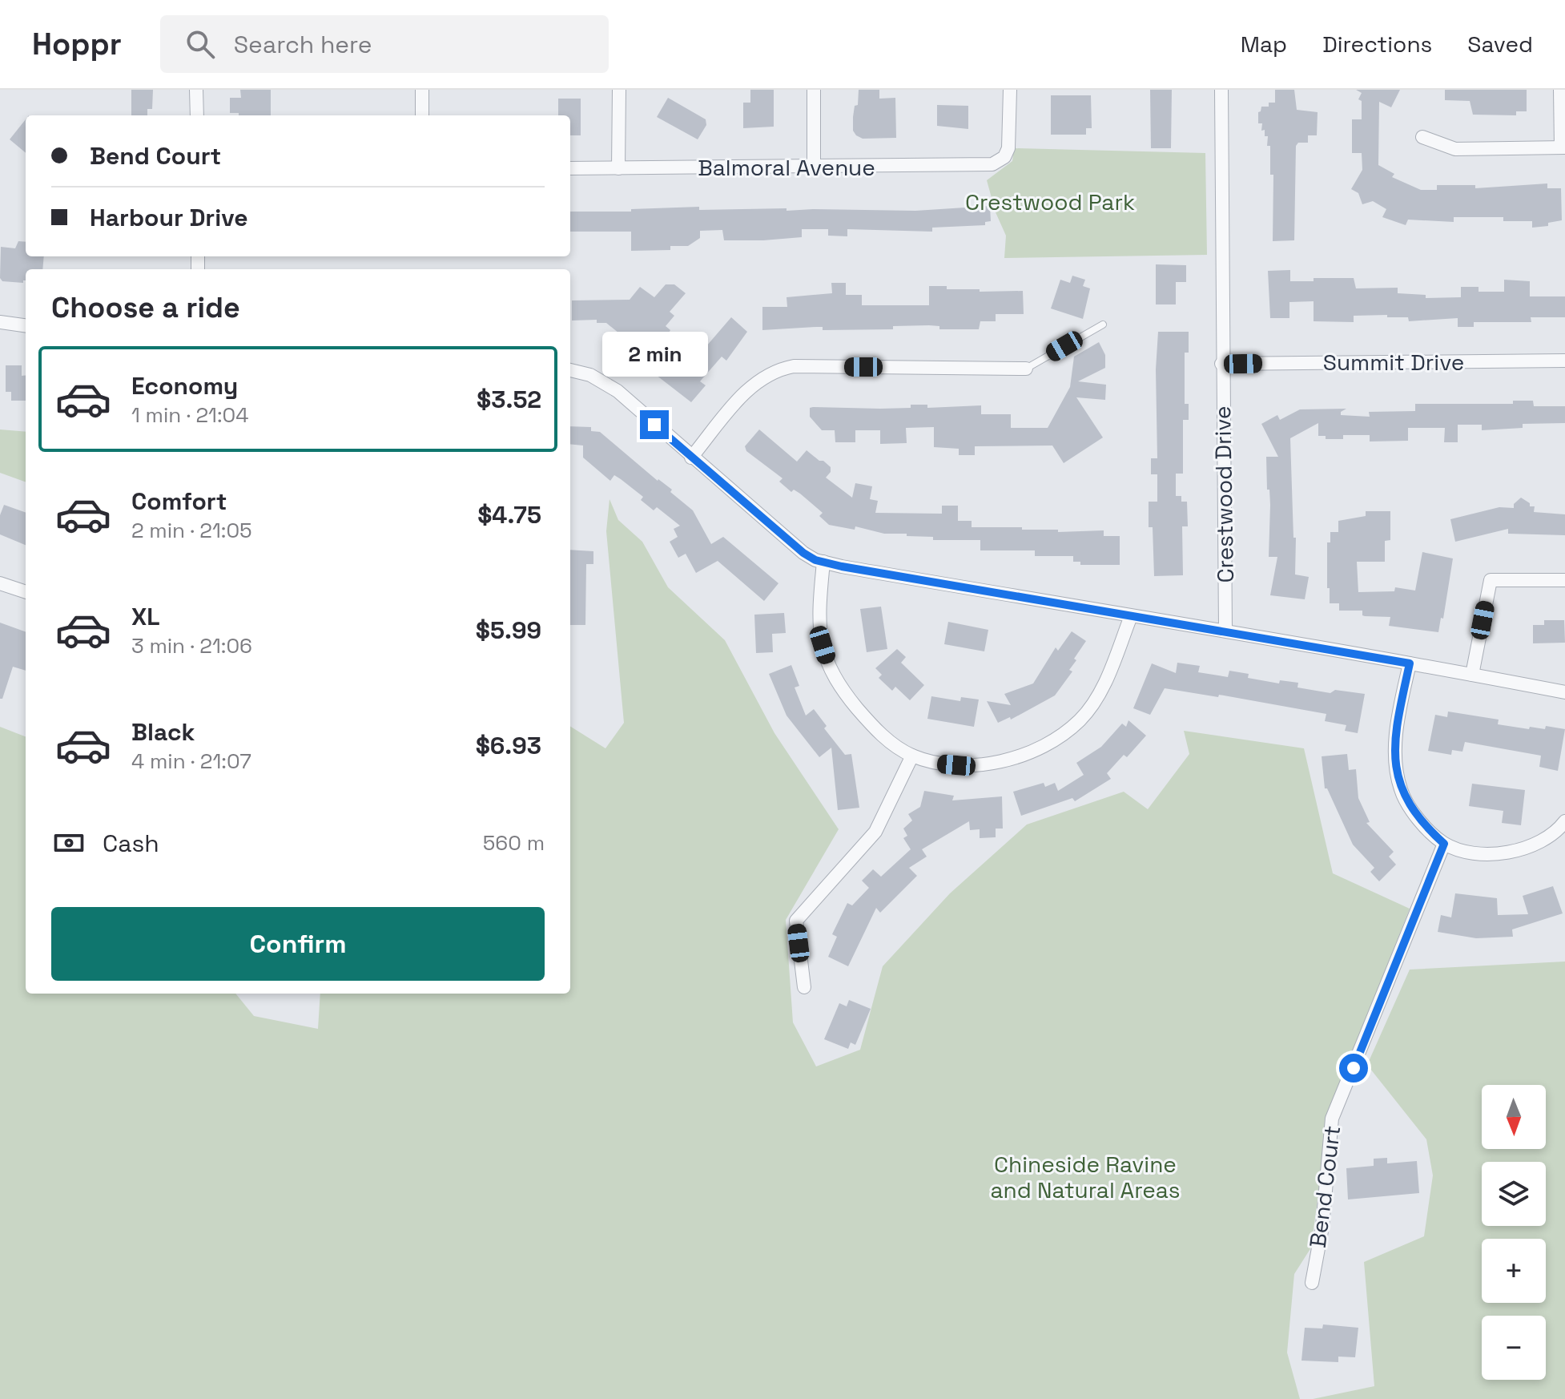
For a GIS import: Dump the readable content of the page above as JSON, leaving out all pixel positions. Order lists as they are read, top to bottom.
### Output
{
  "streets": {
    "street": [
      "Balmoral Avenue",
      "Summit Drive",
      "Crestwood Drive",
      "Bend Court"
    ]
  },
  "crossings": [
    ["Summit Drive", "Crestwood Drive"]
  ],
  "parks": ["Crestwood Park", "Chineside Ravine and Natural Areas"],
  "north": "bottom",
  "page": {
    "header": "Hoppr",
    "search": "Search here",
    "nav": ["Map", "Directions", "Saved"],
    "banner": ["Bend Court", "Harbour Drive"],
    "heading": "Choose a ride",
    "bubble": "2 min",
    "list": [
      {
        "name": "Economy",
        "note": "1 min · 21:04",
        "value": "$3.52"
      },
      {
        "name": "Comfort",
        "note": "2 min · 21:05",
        "value": "$4.75"
      },
      {
        "name": "XL",
        "note": "3 min · 21:06",
        "value": "$5.99"
      },
      {
        "name": "Black",
        "note": "4 min · 21:07",
        "value": "$6.93"
      }
    ],
    "pay": ["Cash", "560 m"],
    "buttons": "Confirm",
    "map_buttons": ["+", "−"]
  }
}
